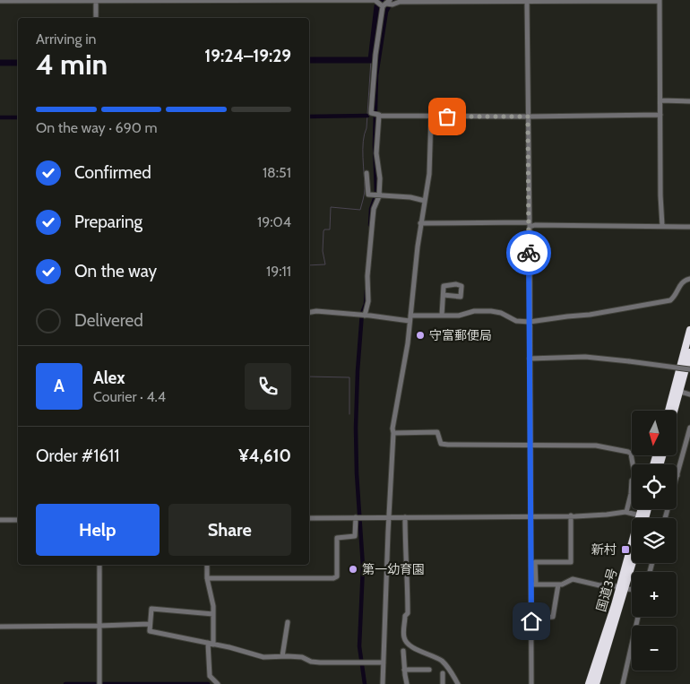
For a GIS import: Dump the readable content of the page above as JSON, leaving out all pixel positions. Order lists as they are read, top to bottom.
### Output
{
  "streets": {
    "highway": ["国道3号"]
  },
  "places": {
    "other": ["守富郵便局", "第一幼育園"],
    "transit": ["新村"]
  },
  "north": "bottom",
  "page": {
    "heading": ["4 min", "Arriving in", "19:24–19:29"],
    "panel": [
      "Alex",
      "Courier · 4.4",
      "Order #1611",
      "¥4,610"
    ],
    "bar": "On the way · 690 m",
    "list": [
      ["Confirmed", "18:51"],
      ["Preparing", "19:04"],
      ["On the way", "19:11"],
      "Delivered"
    ],
    "round": "A",
    "map_buttons": ["+", "−"],
    "buttons": ["Help", "Share"]
  }
}
